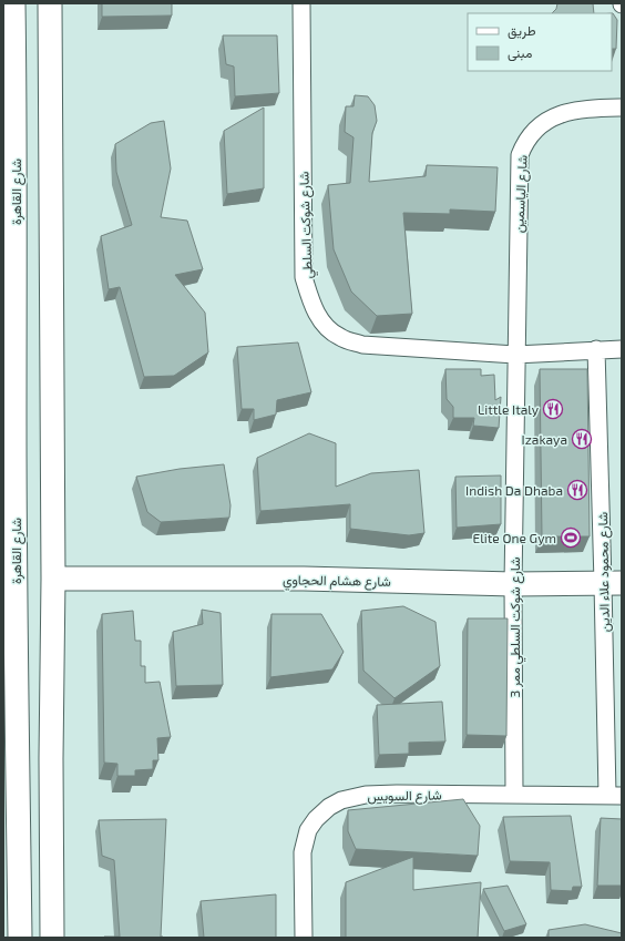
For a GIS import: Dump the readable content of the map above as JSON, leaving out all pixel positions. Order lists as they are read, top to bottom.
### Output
{
  "streets": {
    "main road": ["شارع القاهرة", "شارع هشام الحجاوي"],
    "street": [
      "شارع الياسمين",
      "شارع شوكت السلطي",
      "شارع محمود علاء الدين",
      "شارع شوكت السلطي ممر 3",
      "شارع السويس"
    ]
  },
  "crossings": [
    ["شارع الياسمين", "شارع شوكت السلطي"],
    ["شارع الياسمين", "شارع شوكت السلطي ممر 3"],
    ["شارع شوكت السلطي", "شارع محمود علاء الدين"],
    ["شارع شوكت السلطي", "شارع شوكت السلطي ممر 3"],
    ["شارع محمود علاء الدين", "شارع هشام الحجاوي"],
    ["شارع محمود علاء الدين", "شارع السويس"],
    ["شارع هشام الحجاوي", "شارع شوكت السلطي ممر 3"],
    ["شارع شوكت السلطي ممر 3", "شارع السويس"]
  ],
  "places": {
    "restaurant": ["Little Italy", "Izakaya", "Indish Da Dhaba"],
    "sports": ["Elite One Gym"]
  },
  "legend": ["طريق", "مبنى"]
}
